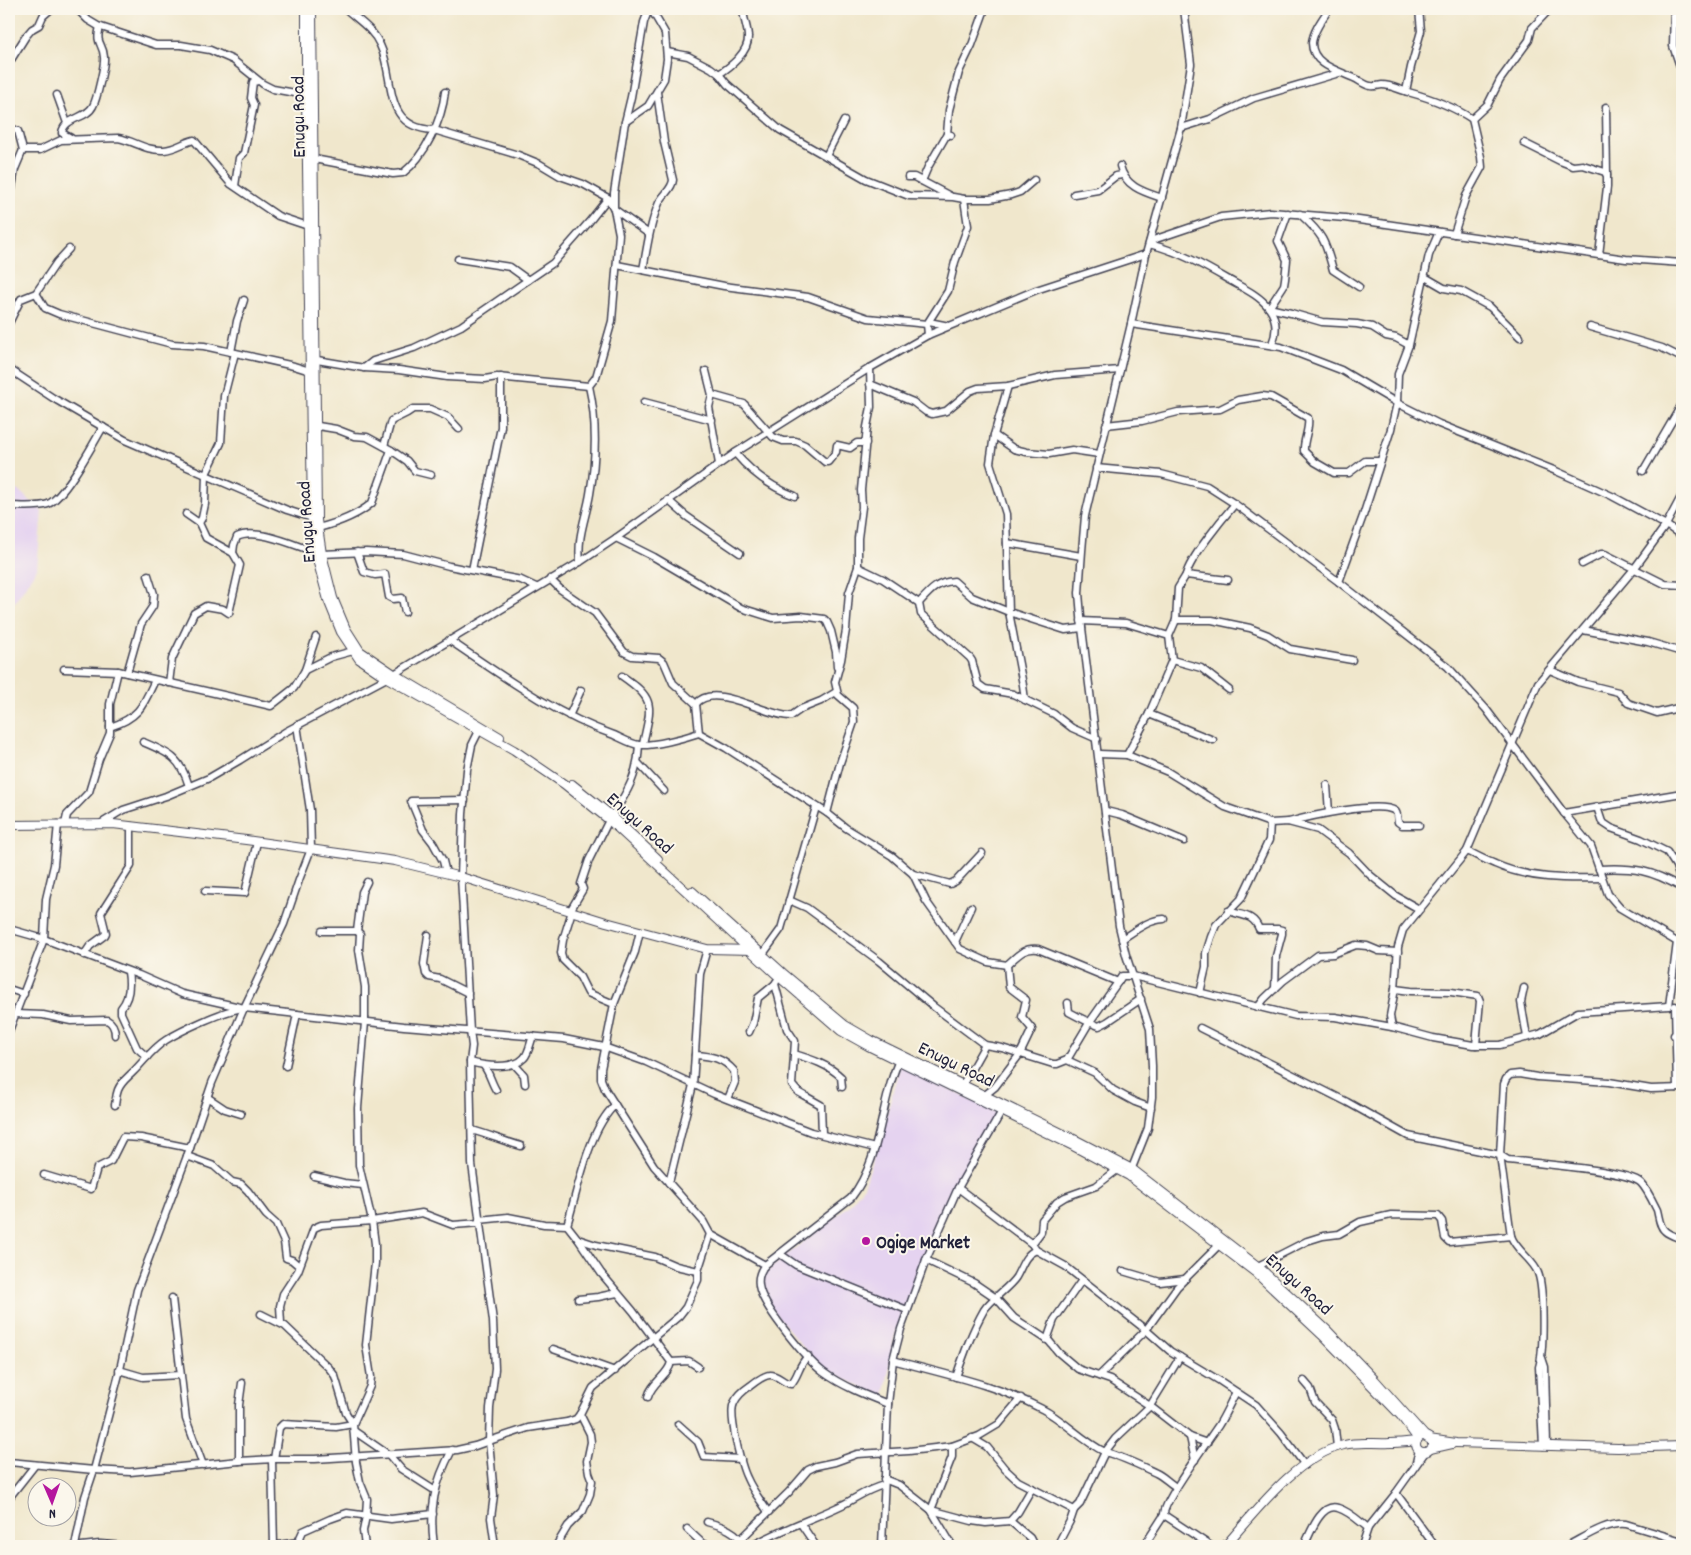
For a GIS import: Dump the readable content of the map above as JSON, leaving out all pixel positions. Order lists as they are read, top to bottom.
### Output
{
  "streets": {
    "main road": ["Enugu Road"]
  },
  "places": ["Ogige Market"],
  "north": "bottom"
}
